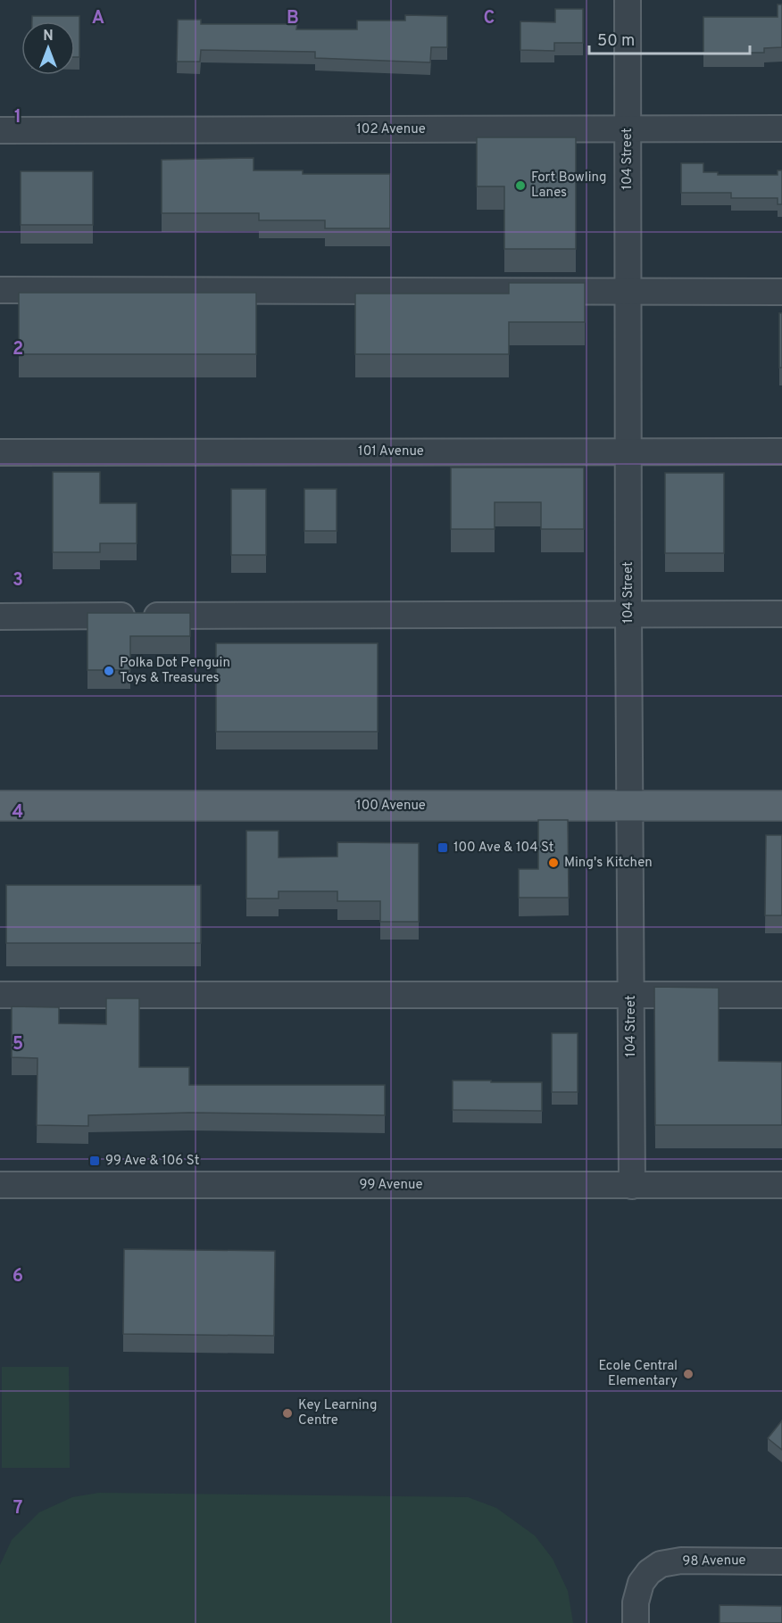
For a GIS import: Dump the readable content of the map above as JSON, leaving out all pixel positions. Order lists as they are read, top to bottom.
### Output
{
  "streets": {
    "main road": ["100 Avenue"],
    "street": [
      "102 Avenue",
      "104 Street",
      "101 Avenue",
      "99 Avenue",
      "98 Avenue"
    ]
  },
  "crossings": [
    ["102 Avenue", "104 Street"],
    ["104 Street", "101 Avenue"],
    ["104 Street", "100 Avenue"],
    ["104 Street", "99 Avenue"]
  ],
  "places": {
    "other": [
      "Fort Bowling Lanes",
      "Polka Dot Penguin Toys & Treasures",
      "Ming's Kitchen",
      "Ecole Central Elementary",
      "Key Learning Centre"
    ],
    "transit": ["100 Ave & 104 St", "99 Ave & 106 St"]
  },
  "scale_bar": "50 m",
  "north": "top",
  "grid": {
    "columns": ["A", "B", "C"],
    "rows": [
      "1",
      "2",
      "3",
      "4",
      "5",
      "6",
      "7"
    ]
  }
}
